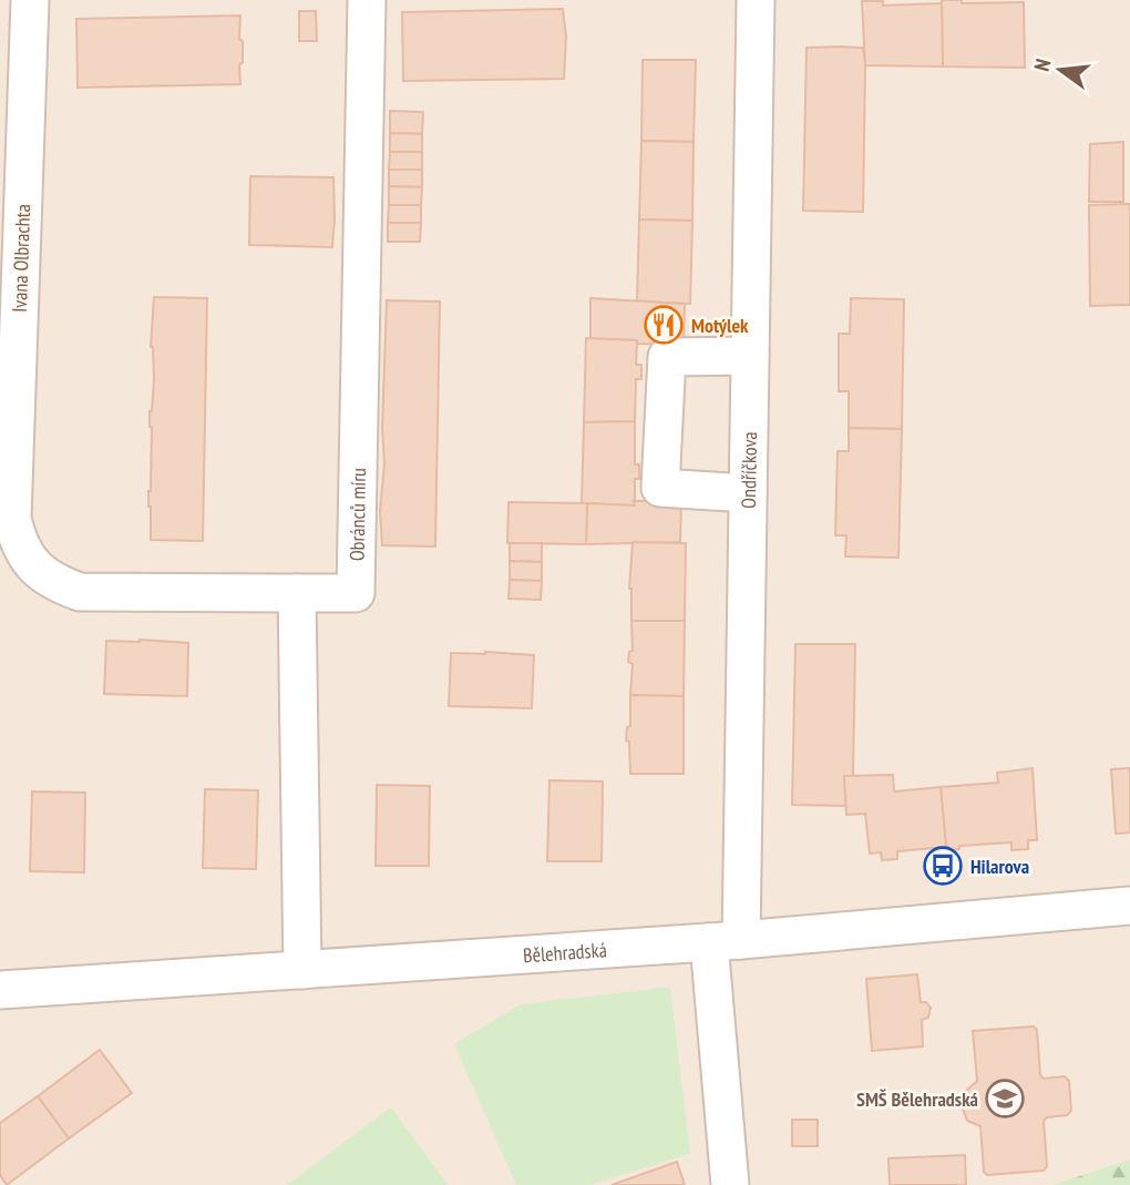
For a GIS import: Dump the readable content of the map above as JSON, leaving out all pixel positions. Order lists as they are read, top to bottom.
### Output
{
  "streets": {
    "street": [
      "Ivana Olbrachta",
      "Ondříčkova",
      "Obránců míru",
      "Bělehradská"
    ]
  },
  "crossings": [
    ["Ivana Olbrachta", "Obránců míru"],
    ["Ondříčkova", "Bělehradská"]
  ],
  "places": {
    "restaurant": ["Motýlek"],
    "bus stop": ["Hilarova"],
    "school or university": ["SMŠ Bělehradská"]
  },
  "north": "left"
}
